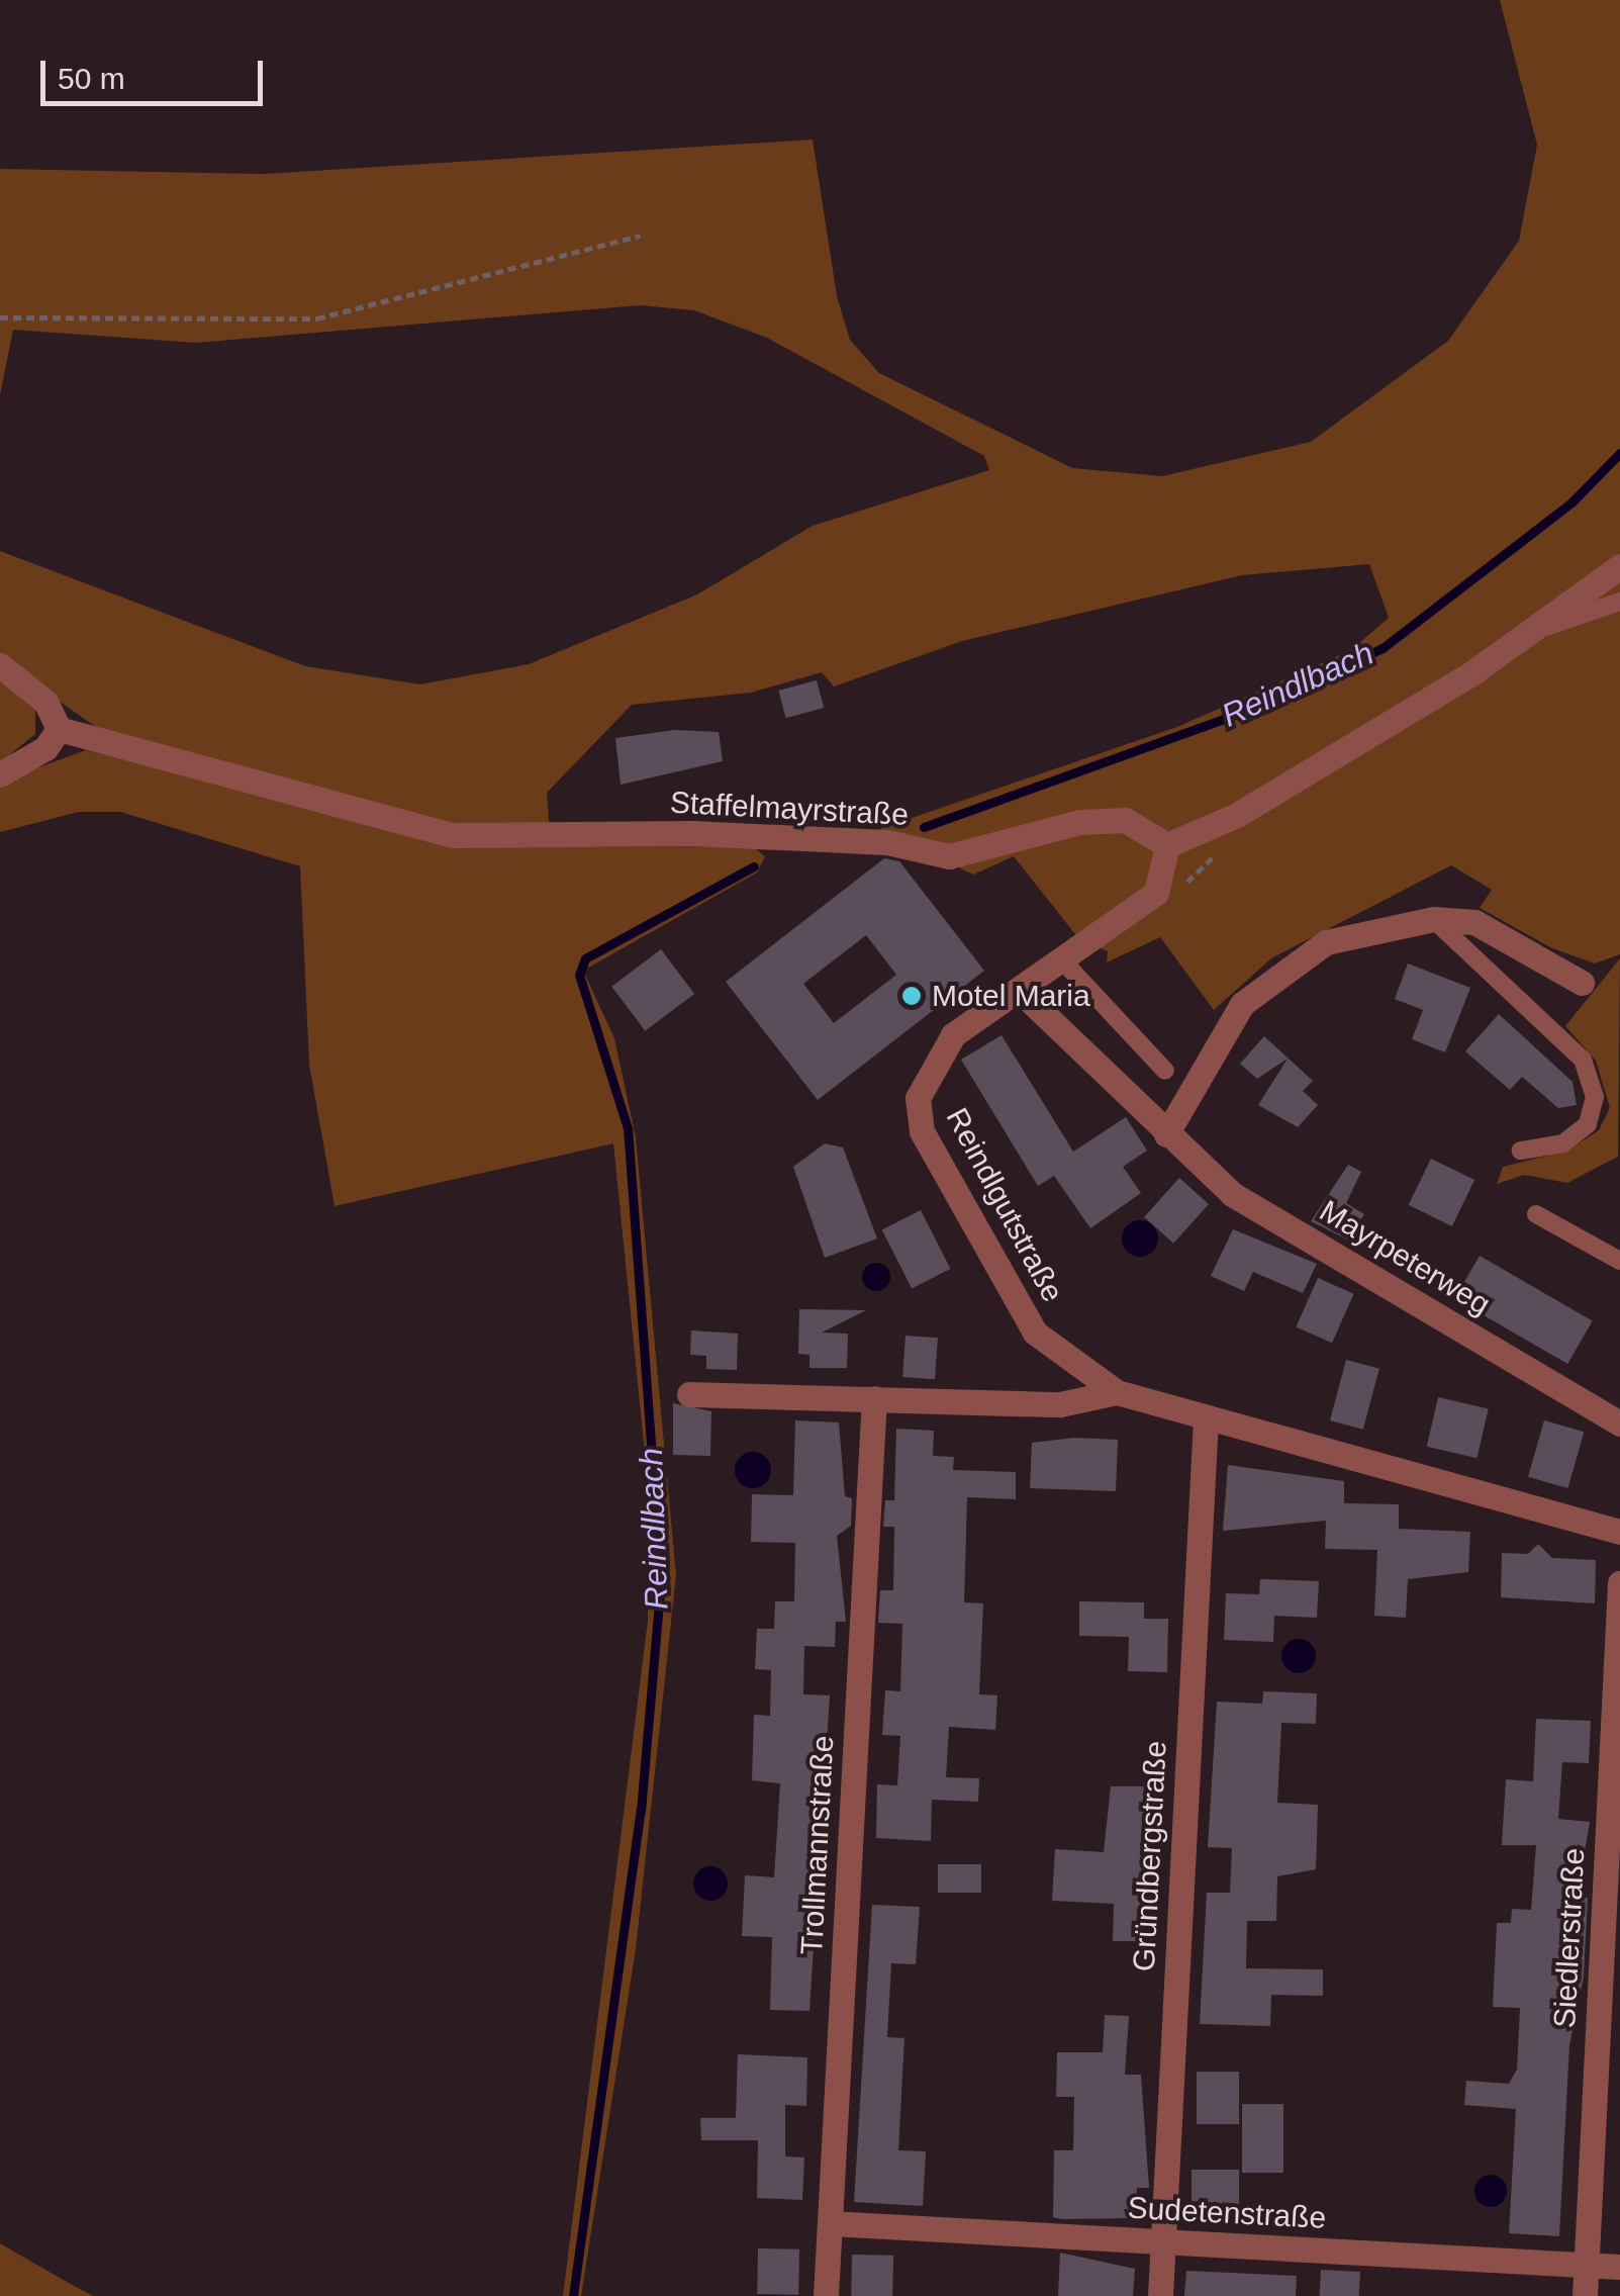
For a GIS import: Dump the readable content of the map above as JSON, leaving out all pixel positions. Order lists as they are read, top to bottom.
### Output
{
  "streets": {
    "street": [
      "Staffelmayrstraße",
      "Reindlgutstraße",
      "Mayrpeterweg",
      "Trollmannstraße",
      "Gründbergstraße",
      "Siedlerstraße",
      "Sudetenstraße"
    ]
  },
  "crossings": [
    ["Staffelmayrstraße", "Reindlgutstraße"],
    ["Reindlgutstraße", "Mayrpeterweg"],
    ["Reindlgutstraße", "Gründbergstraße"],
    ["Trollmannstraße", "Sudetenstraße"],
    ["Gründbergstraße", "Sudetenstraße"],
    ["Siedlerstraße", "Sudetenstraße"]
  ],
  "water": ["Reindlbach"],
  "places": ["Motel Maria"],
  "scale_bar": "50 m"
}
